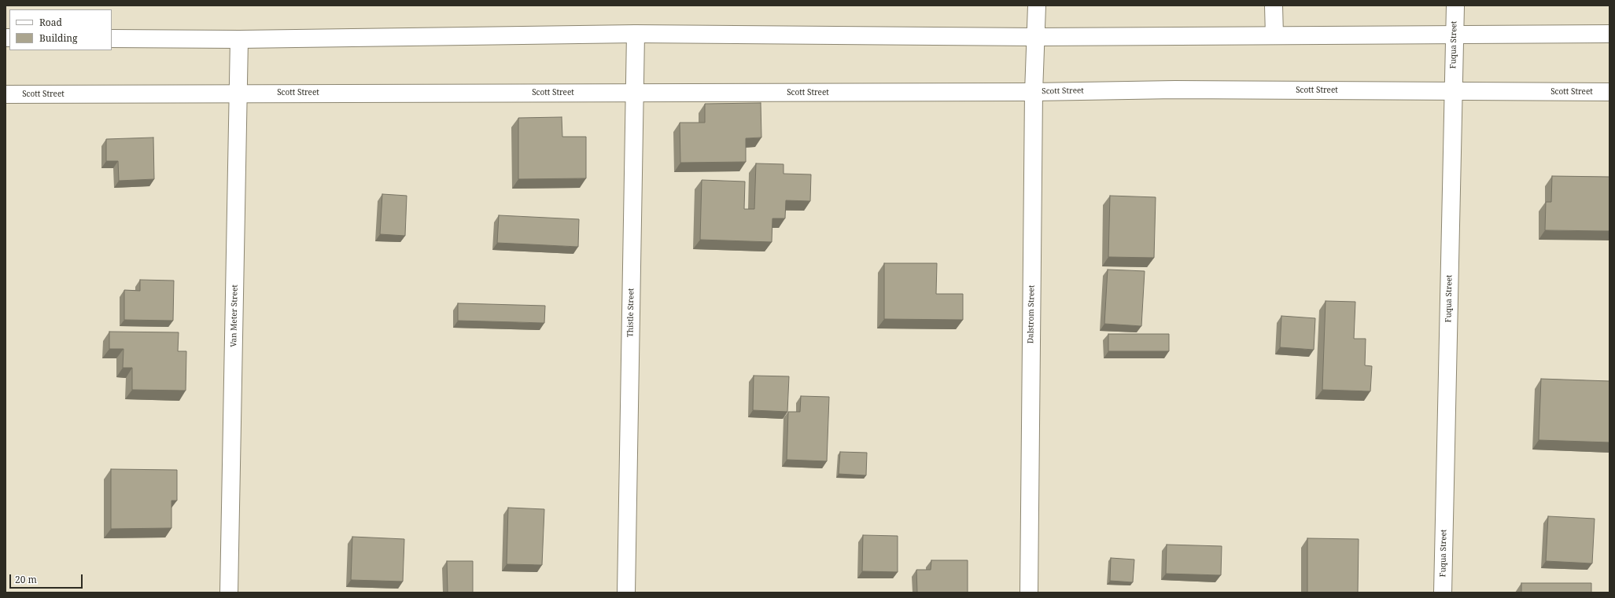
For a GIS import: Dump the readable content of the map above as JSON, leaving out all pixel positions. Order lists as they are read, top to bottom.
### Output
{
  "streets": {
    "main road": [
      "Fuqua Street",
      "Scott Street",
      "Thistle Street",
      "Dalstrom Street",
      "Van Meter Street"
    ]
  },
  "crossings": [
    ["Fuqua Street", "Scott Street"],
    ["Scott Street", "Thistle Street"],
    ["Scott Street", "Dalstrom Street"],
    ["Scott Street", "Van Meter Street"]
  ],
  "legend": ["Road", "Building"],
  "scale_bar": "20 m"
}
